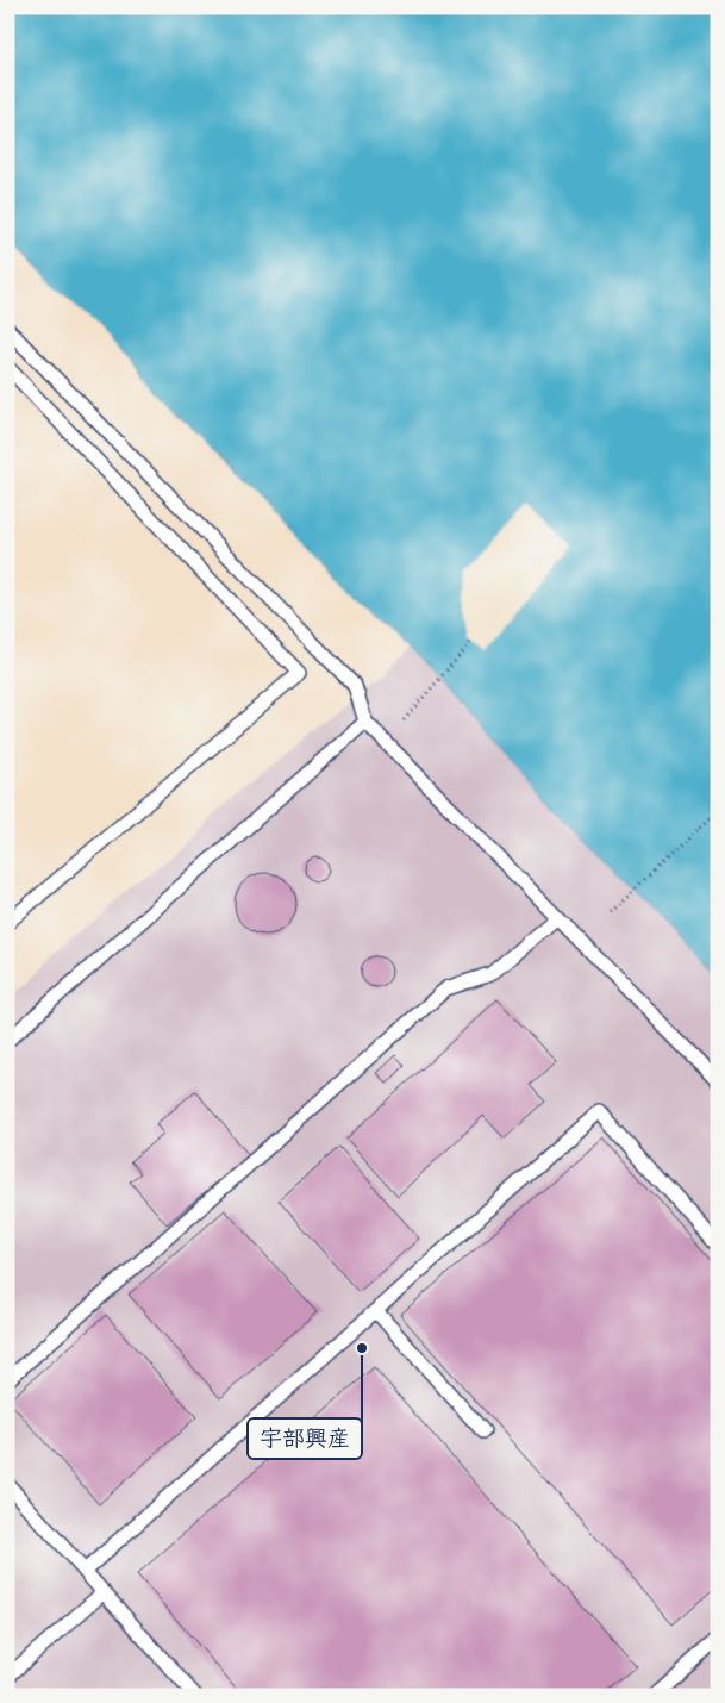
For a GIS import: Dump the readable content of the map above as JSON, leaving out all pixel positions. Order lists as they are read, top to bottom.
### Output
{
  "places": ["宇部興産"]
}
